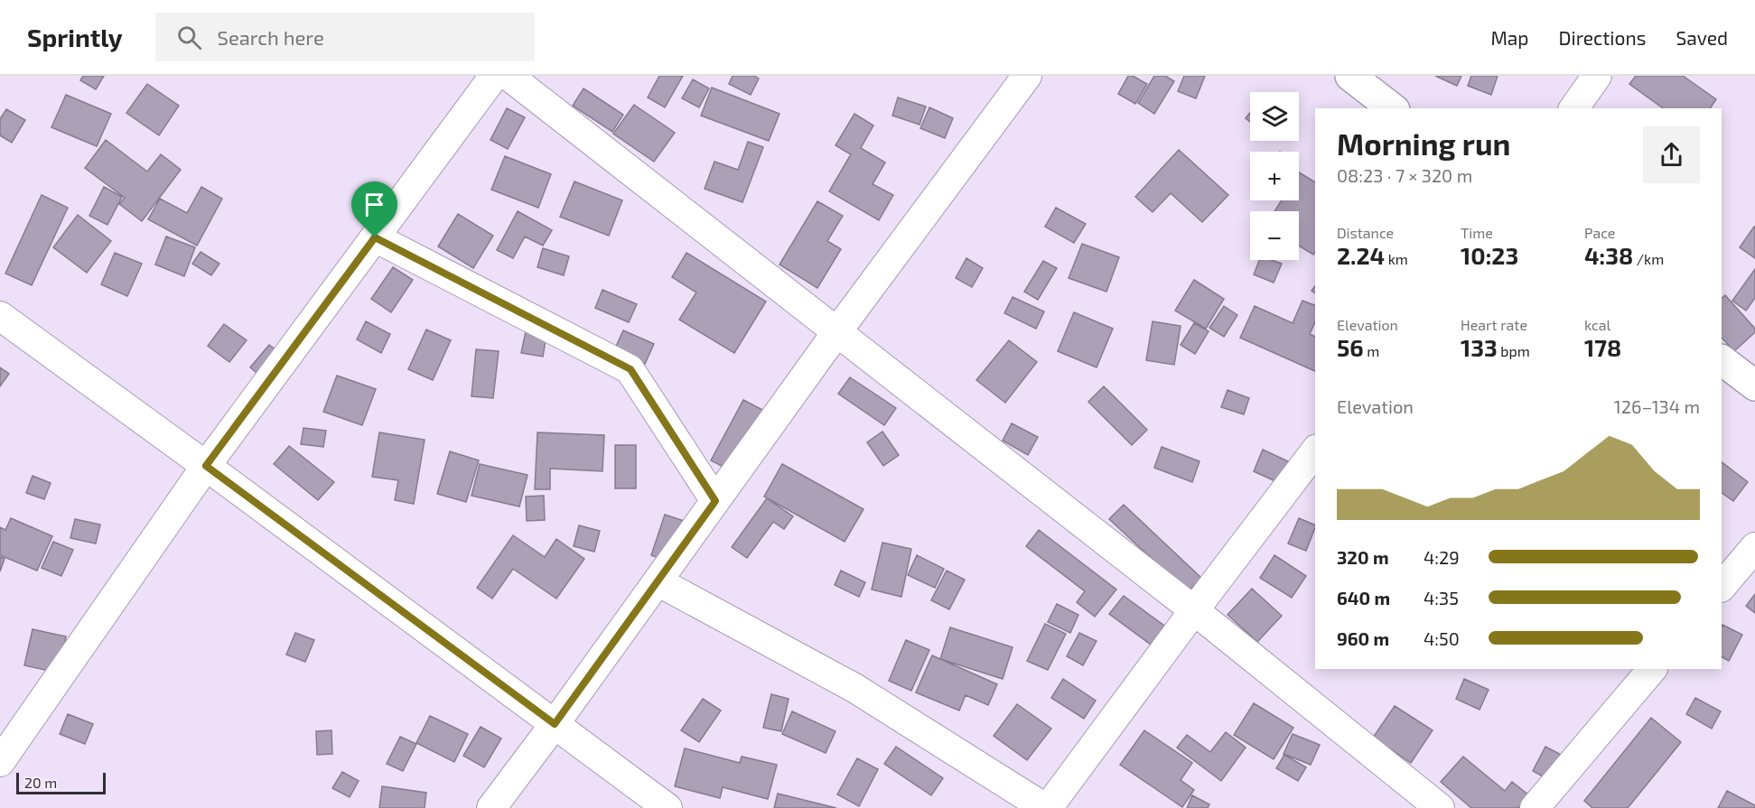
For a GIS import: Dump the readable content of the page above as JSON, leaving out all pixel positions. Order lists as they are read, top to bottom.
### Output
{
  "scale_bar": "20 m",
  "page": {
    "header": "Sprintly",
    "search": "Search here",
    "nav": ["Map", "Directions", "Saved"],
    "map_buttons": ["+", "−"],
    "heading": ["Morning run", "08:23 · 7 × 320 m"],
    "stats": [
      ["Distance", "2.24 km"],
      ["Time", "10:23"],
      ["Pace", "4:38 /km"],
      ["Elevation", "56 m"],
      ["Heart rate", "133 bpm"],
      ["kcal", "178"]
    ],
    "chart": ["Elevation", "126–134 m"],
    "list": [
      {
        "name": "320 m",
        "note": "4:29"
      },
      {
        "name": "640 m",
        "note": "4:35"
      },
      {
        "name": "960 m",
        "note": "4:50"
      }
    ],
    "scale": "20 m"
  }
}
